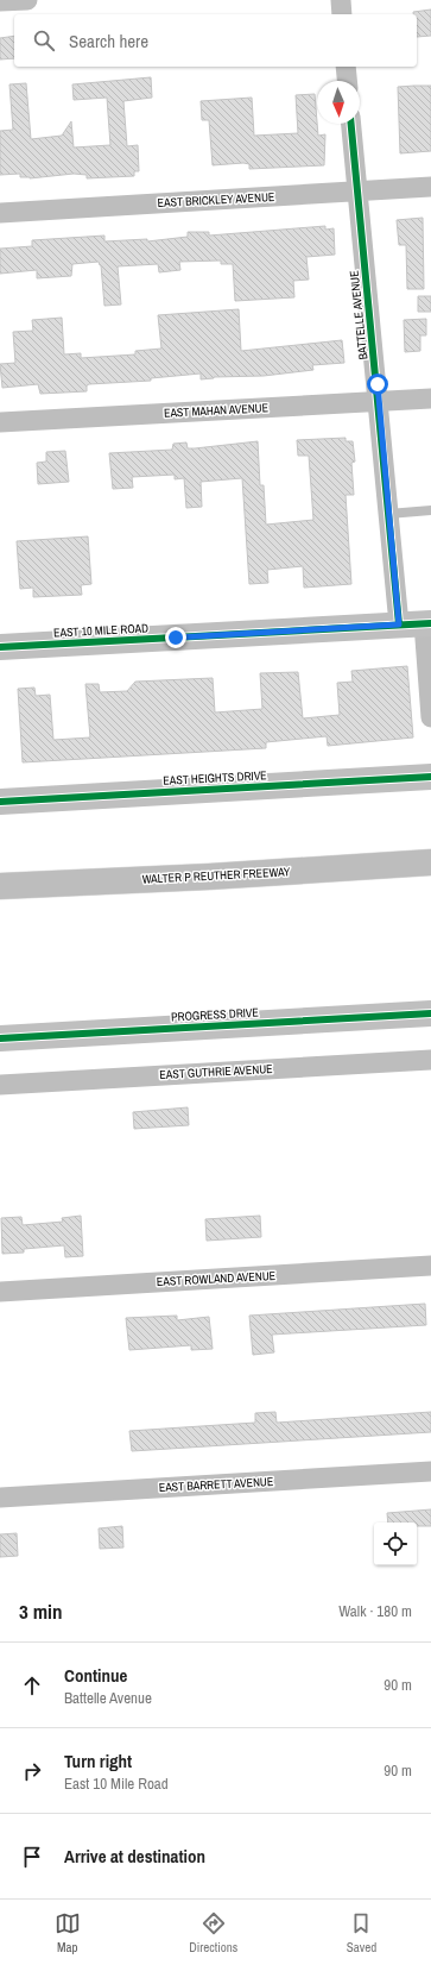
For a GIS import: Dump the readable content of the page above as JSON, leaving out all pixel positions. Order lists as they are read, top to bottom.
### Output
{
  "streets": {
    "highway": ["WALTER P REUTHER FREEWAY"],
    "main road": ["EAST 10 MILE ROAD", "EAST HEIGHTS DRIVE", "PROGRESS DRIVE"],
    "street": [
      "EAST BRICKLEY AVENUE",
      "BATTELLE AVENUE",
      "EAST MAHAN AVENUE",
      "EAST GUTHRIE AVENUE",
      "EAST ROWLAND AVENUE",
      "EAST BARRETT AVENUE"
    ]
  },
  "crossings": [
    ["EAST BRICKLEY AVENUE", "BATTELLE AVENUE"],
    ["BATTELLE AVENUE", "EAST MAHAN AVENUE"],
    ["BATTELLE AVENUE", "EAST 10 MILE ROAD"]
  ],
  "north": "bottom",
  "page": {
    "search": "Search here",
    "heading": ["3 min", "Walk · 180 m"],
    "list": [
      ["Continue", "Battelle Avenue", "90 m"],
      ["Turn right", "East 10 Mile Road", "90 m"],
      "Arrive at destination"
    ],
    "nav": ["Map", "Directions", "Saved"]
  }
}
